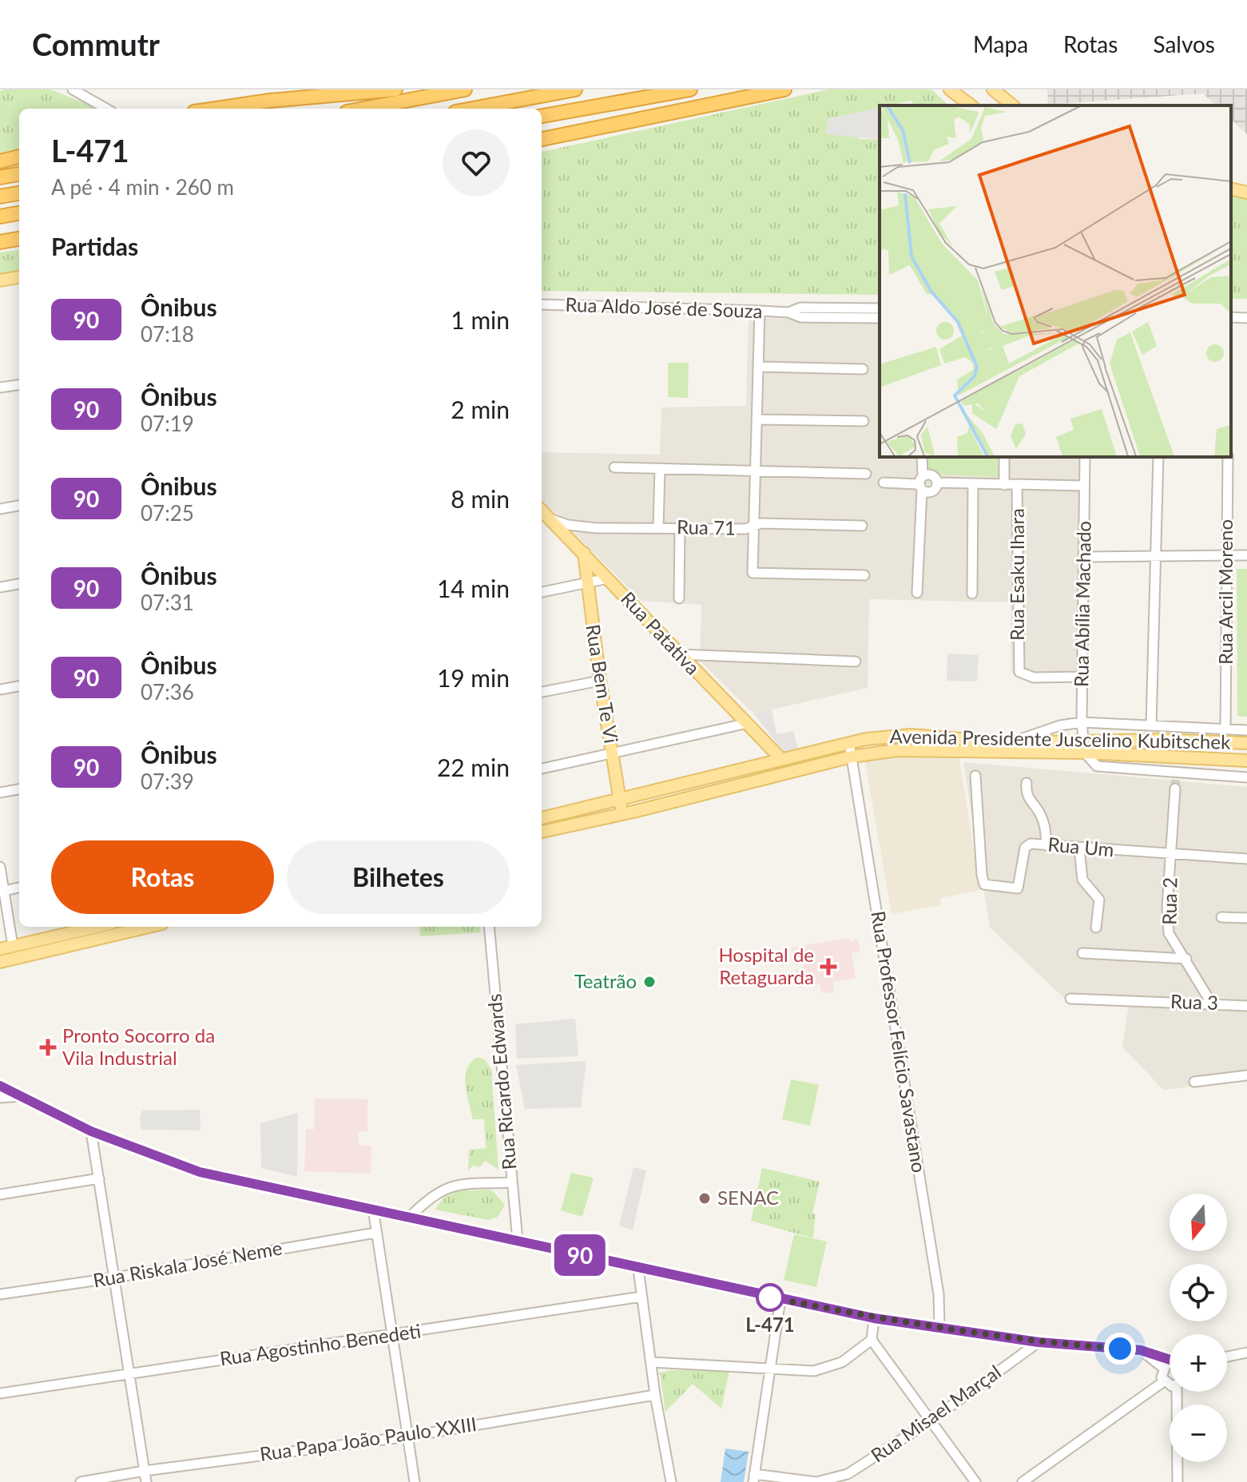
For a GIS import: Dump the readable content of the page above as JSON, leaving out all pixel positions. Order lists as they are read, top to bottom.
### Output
{
  "streets": {
    "main road": ["Rua Patativa", "Rua Bem Te Vi", "Avenida Presidente Juscelino Kubitschek"],
    "street": [
      "Rua Aldo José de Souza",
      "Rua 71",
      "Rua Esaku Ihara",
      "Rua Arcil Moreno",
      "Rua Abília Machado",
      "Rua Um",
      "Rua 2",
      "Rua 3",
      "Rua Professor Felício Savastano",
      "Rua Ricardo Edwards",
      "Rua Riskala José Neme",
      "Rua Agostinho Benedeti",
      "Rua Misael Marçal",
      "Rua Papa João Paulo XXIII"
    ]
  },
  "crossings": [
    ["Rua 71", "Rua Patativa"],
    ["Rua Esaku Ihara", "Rua Abília Machado"],
    ["Rua Abília Machado", "Avenida Presidente Juscelino Kubitschek"],
    ["Rua Patativa", "Rua Bem Te Vi"],
    ["Rua Patativa", "Avenida Presidente Juscelino Kubitschek"],
    ["Rua Bem Te Vi", "Avenida Presidente Juscelino Kubitschek"],
    ["Avenida Presidente Juscelino Kubitschek", "Rua Professor Felício Savastano"],
    ["Rua Um", "Rua 2"],
    ["Rua 2", "Rua 3"]
  ],
  "places": {
    "health": ["Hospital de Retaguarda", "Pronto Socorro da Vila Industrial"],
    "other": ["Teatrão", "SENAC", "L-471"]
  },
  "lines": ["bus line 90"],
  "north": "bottom",
  "page": {
    "header": "Commutr",
    "nav": ["Mapa", "Rotas", "Salvos"],
    "on_map": "90",
    "heading": [
      ["L-471", "A pé · 4 min · 260 m"],
      "Partidas"
    ],
    "list": [
      {
        "mark": "90",
        "name": "Ônibus",
        "note": "07:18",
        "value": "1 min"
      },
      {
        "mark": "90",
        "name": "Ônibus",
        "note": "07:19",
        "value": "2 min"
      },
      {
        "mark": "90",
        "name": "Ônibus",
        "note": "07:25",
        "value": "8 min"
      },
      {
        "mark": "90",
        "name": "Ônibus",
        "note": "07:31",
        "value": "14 min"
      },
      {
        "mark": "90",
        "name": "Ônibus",
        "note": "07:36",
        "value": "19 min"
      },
      {
        "mark": "90",
        "name": "Ônibus",
        "note": "07:39",
        "value": "22 min"
      }
    ],
    "buttons": ["Rotas", "Bilhetes"],
    "map_buttons": ["+", "−"]
  }
}
